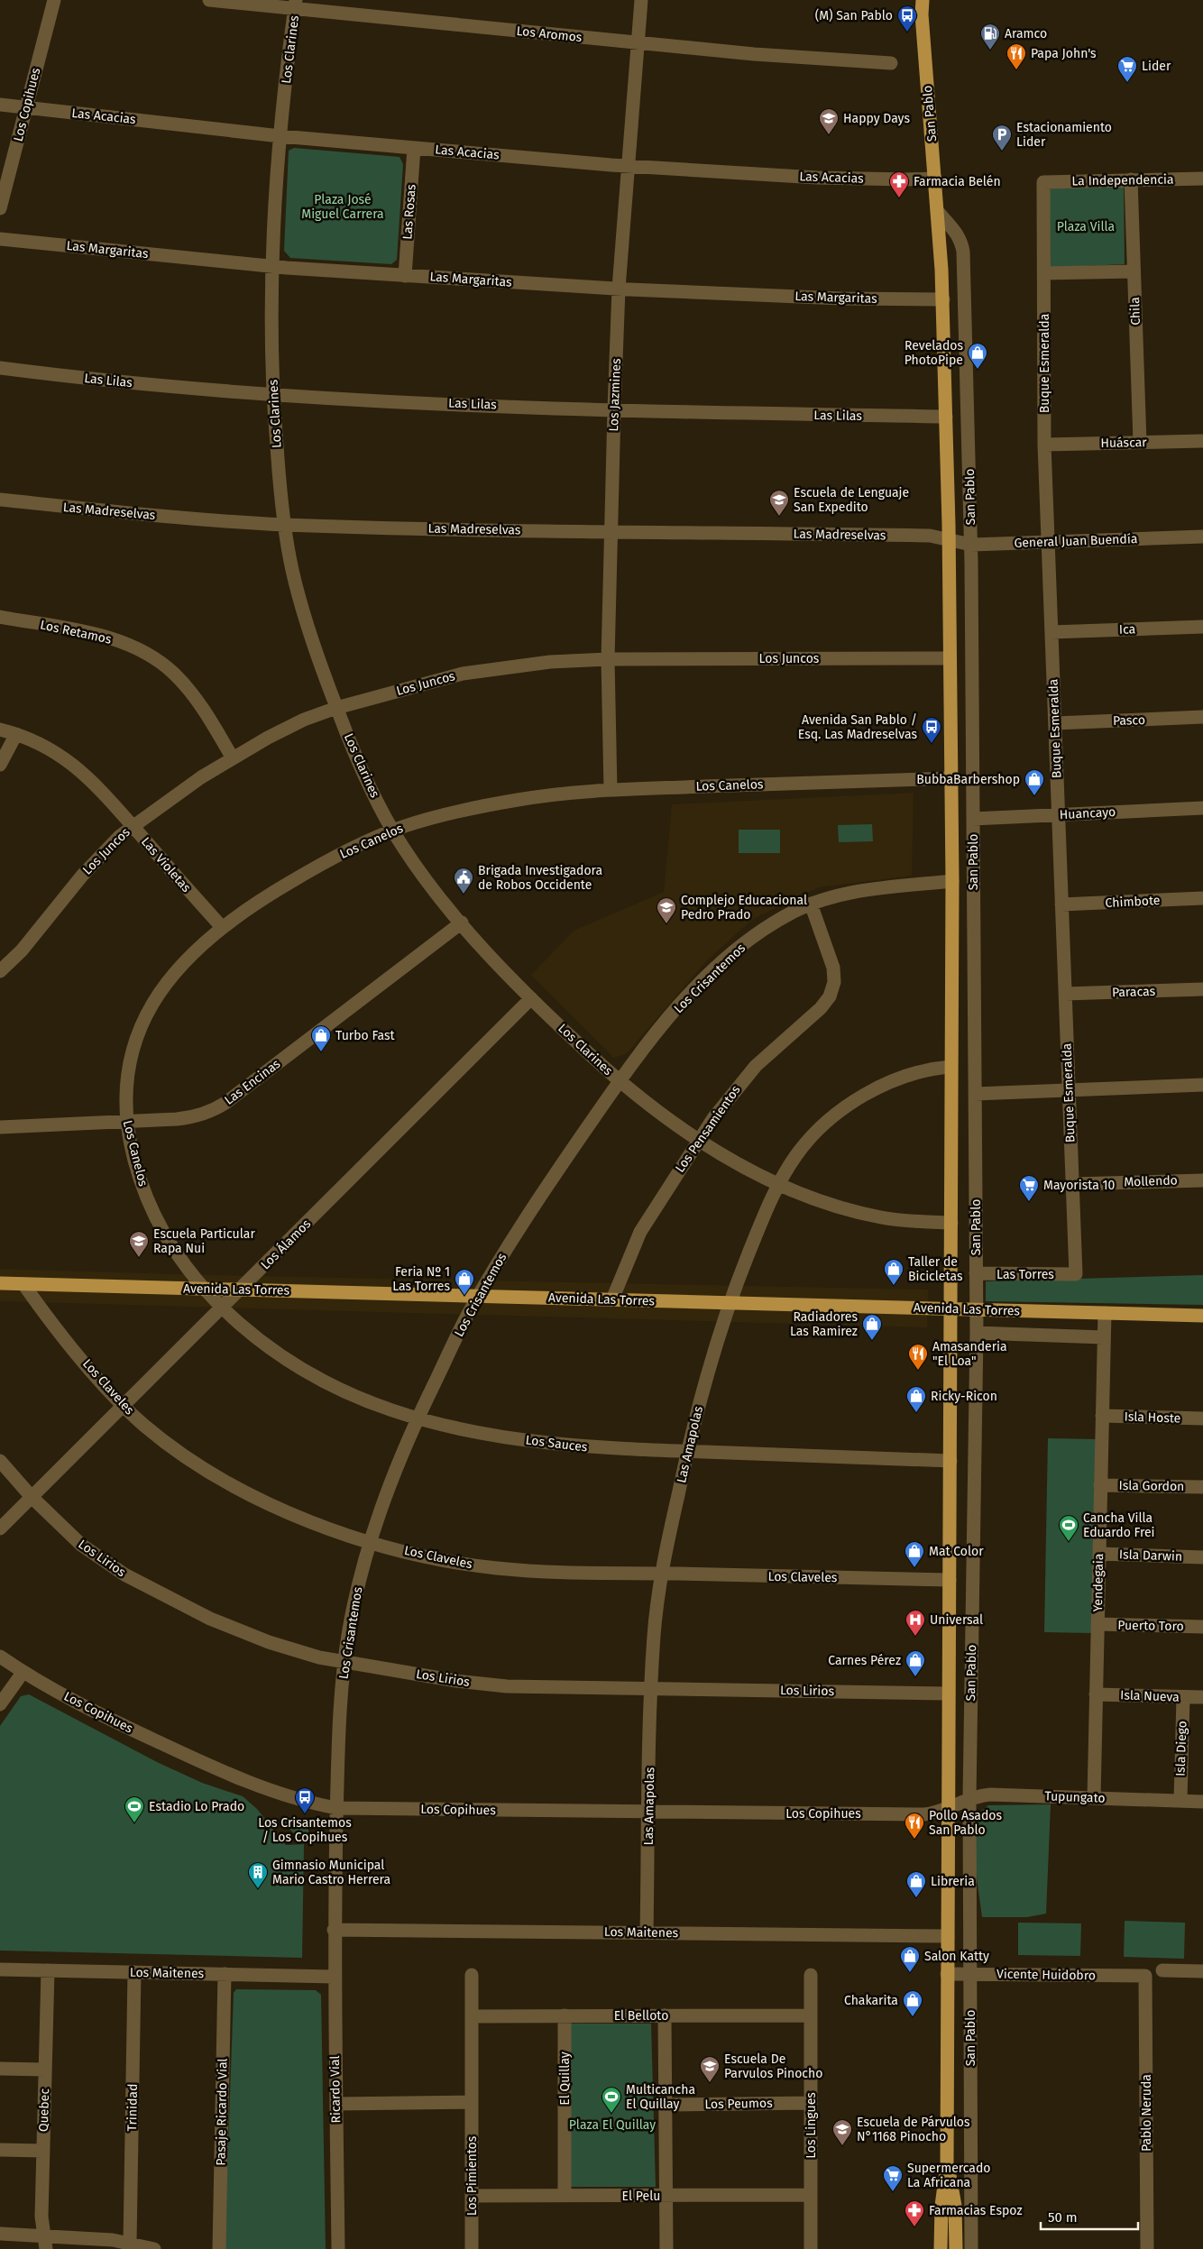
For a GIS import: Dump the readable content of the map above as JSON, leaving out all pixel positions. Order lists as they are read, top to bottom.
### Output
{
  "streets": {
    "main road": ["San Pablo", "Avenida Las Torres"],
    "street": [
      "Los Aromos",
      "Los Clarines",
      "Los Copihues",
      "Las Acacias",
      "La Independencia",
      "Las Rosas",
      "Las Margaritas",
      "Chila",
      "Buque Esmeralda",
      "Las Lilas",
      "Los Jazmines",
      "Huáscar",
      "Las Madreselvas",
      "General Juan Buendía",
      "Ica",
      "Los Retamos",
      "Los Juncos",
      "Pasco",
      "Los Canelos",
      "Huancayo",
      "Las Violetas",
      "Chimbote",
      "Los Crisantemos",
      "Paracas",
      "Las Encinas",
      "Los Pensamientos",
      "Mollendo",
      "Los Álamos",
      "Las Torres",
      "Los Claveles",
      "Isla Hoste",
      "Los Sauces",
      "Las Amapolas",
      "Isla Gordon",
      "Isla Darwin",
      "Los Lirios",
      "Yendegaia",
      "Puerto Toro",
      "Isla Nueva",
      "Isla Diego",
      "Tupungato",
      "Los Maitenes",
      "Vicente Huidobro",
      "El Belloto",
      "El Quillay",
      "Ricardo Vial",
      "Los Peumos",
      "Trinidad",
      "Quebec",
      "Pasaje Ricardo Vial",
      "Pablo Neruda",
      "Los Lingues",
      "Los Pimientos",
      "El Pelu"
    ]
  },
  "crossings": [
    ["Los Aromos", "Los Clarines"],
    ["Los Aromos", "Los Jazmines"],
    ["Los Clarines", "San Pablo"],
    ["Los Clarines", "Las Acacias"],
    ["Los Clarines", "Las Margaritas"],
    ["Los Clarines", "Las Lilas"],
    ["Los Clarines", "Las Madreselvas"],
    ["Los Clarines", "Los Juncos"],
    ["Los Clarines", "Los Canelos"],
    ["Los Clarines", "Los Crisantemos"],
    ["Los Clarines", "Las Encinas"],
    ["Los Clarines", "Los Pensamientos"],
    ["Los Clarines", "Los Álamos"],
    ["Los Clarines", "Las Amapolas"],
    ["Los Copihues", "San Pablo"],
    ["Los Copihues", "Las Acacias"],
    ["Los Copihues", "Los Crisantemos"],
    ["Los Copihues", "Las Amapolas"],
    ["Los Copihues", "Tupungato"],
    ["San Pablo", "Las Acacias"],
    ["San Pablo", "Las Margaritas"],
    ["San Pablo", "Las Lilas"],
    ["San Pablo", "Las Madreselvas"],
    ["San Pablo", "General Juan Buendía"],
    ["San Pablo", "Los Juncos"],
    ["San Pablo", "Los Canelos"],
    ["San Pablo", "Huancayo"],
    ["San Pablo", "Los Crisantemos"],
    ["San Pablo", "Las Torres"],
    ["San Pablo", "Avenida Las Torres"],
    ["San Pablo", "Los Claveles"],
    ["San Pablo", "Los Sauces"],
    ["San Pablo", "Las Amapolas"],
    ["San Pablo", "Los Lirios"],
    ["San Pablo", "Tupungato"],
    ["San Pablo", "Los Maitenes"],
    ["San Pablo", "Vicente Huidobro"],
    ["Las Acacias", "Las Rosas"],
    ["Las Acacias", "Los Jazmines"],
    ["La Independencia", "Chila"],
    ["La Independencia", "Buque Esmeralda"],
    ["Las Rosas", "Las Margaritas"],
    ["Las Margaritas", "Los Jazmines"],
    ["Chila", "Huáscar"],
    ["Buque Esmeralda", "Huáscar"],
    ["Buque Esmeralda", "General Juan Buendía"],
    ["Buque Esmeralda", "Ica"],
    ["Buque Esmeralda", "Pasco"],
    ["Buque Esmeralda", "Huancayo"],
    ["Buque Esmeralda", "Chimbote"],
    ["Buque Esmeralda", "Paracas"],
    ["Buque Esmeralda", "Mollendo"],
    ["Buque Esmeralda", "Las Torres"],
    ["Las Lilas", "Los Jazmines"],
    ["Los Jazmines", "Las Madreselvas"],
    ["Los Jazmines", "Los Juncos"],
    ["Los Jazmines", "Los Canelos"],
    ["Las Madreselvas", "General Juan Buendía"],
    ["Los Retamos", "Los Juncos"],
    ["Los Juncos", "Las Violetas"],
    ["Los Canelos", "Las Violetas"],
    ["Los Canelos", "Las Encinas"],
    ["Los Canelos", "Avenida Las Torres"],
    ["Los Canelos", "Los Sauces"],
    ["Los Crisantemos", "Los Pensamientos"],
    ["Los Crisantemos", "Avenida Las Torres"],
    ["Los Crisantemos", "Los Claveles"],
    ["Los Crisantemos", "Los Sauces"],
    ["Los Crisantemos", "Los Lirios"],
    ["Los Crisantemos", "Los Maitenes"],
    ["Los Crisantemos", "Ricardo Vial"],
    ["Los Pensamientos", "Avenida Las Torres"],
    ["Los Álamos", "Avenida Las Torres"],
    ["Los Álamos", "Los Claveles"],
    ["Los Álamos", "Los Sauces"],
    ["Los Álamos", "Los Lirios"],
    ["Avenida Las Torres", "Los Claveles"],
    ["Avenida Las Torres", "Los Sauces"],
    ["Avenida Las Torres", "Las Amapolas"],
    ["Avenida Las Torres", "Yendegaia"],
    ["Los Claveles", "Las Amapolas"],
    ["Isla Hoste", "Yendegaia"],
    ["Los Sauces", "Las Amapolas"],
    ["Las Amapolas", "Los Lirios"],
    ["Las Amapolas", "Los Maitenes"],
    ["Isla Gordon", "Yendegaia"],
    ["Isla Darwin", "Yendegaia"],
    ["Yendegaia", "Puerto Toro"],
    ["Yendegaia", "Isla Nueva"],
    ["Yendegaia", "Tupungato"],
    ["Isla Nueva", "Isla Diego"],
    ["Isla Diego", "Tupungato"],
    ["Los Maitenes", "Ricardo Vial"],
    ["Los Maitenes", "Trinidad"],
    ["Los Maitenes", "Quebec"],
    ["Los Maitenes", "Pasaje Ricardo Vial"],
    ["Vicente Huidobro", "Pablo Neruda"],
    ["El Belloto", "El Quillay"],
    ["El Belloto", "Los Lingues"],
    ["El Belloto", "Los Pimientos"],
    ["El Quillay", "El Pelu"],
    ["Los Peumos", "Los Lingues"],
    ["Los Lingues", "El Pelu"],
    ["Los Pimientos", "El Pelu"]
  ],
  "parks": ["Plaza José Miguel Carrera", "Plaza Villa", "Plaza El Quillay"],
  "places": {
    "bus stop": ["(M) San Pablo", "Avenida San Pablo / Esq. Las Madreselvas", "Los Crisantemos / Los Copihues"],
    "fuel station": ["Aramco"],
    "restaurant": ["Papa John's", "Amasanderia \"El Loa\"", "Pollo Asados San Pablo"],
    "supermarket": ["Lider", "Mayorista 10", "Supermercado La Africana"],
    "school or university": [
      "Happy Days",
      "Escuela de Lenguaje San Expedito",
      "Complejo Educacional Pedro Prado",
      "Escuela Particular Rapa Nui",
      "Escuela De Parvulos Pinocho",
      "Escuela de Párvulos N°1168 Pinocho"
    ],
    "parking": ["Estacionamiento Lider"],
    "pharmacy": ["Farmacia Belén", "Farmacias Espoz"],
    "shop": [
      "Revelados PhotoPipe",
      "BubbaBarbershop",
      "Turbo Fast",
      "Taller de Bicicletas",
      "Feria Nº 1 Las Torres",
      "Radiadores Las Ramirez",
      "Ricky-Ricon",
      "Mat Color",
      "Carnes Pérez",
      "Libreria",
      "Salon Katty",
      "Chakarita"
    ],
    "public building": ["Brigada Investigadora de Robos Occidente"],
    "sports": ["Cancha Villa Eduardo Frei", "Estadio Lo Prado", "Multicancha El Quillay"],
    "hospital": ["Universal"],
    "building": ["Gimnasio Municipal Mario Castro Herrera"]
  },
  "scale_bar": "50 m"
}
